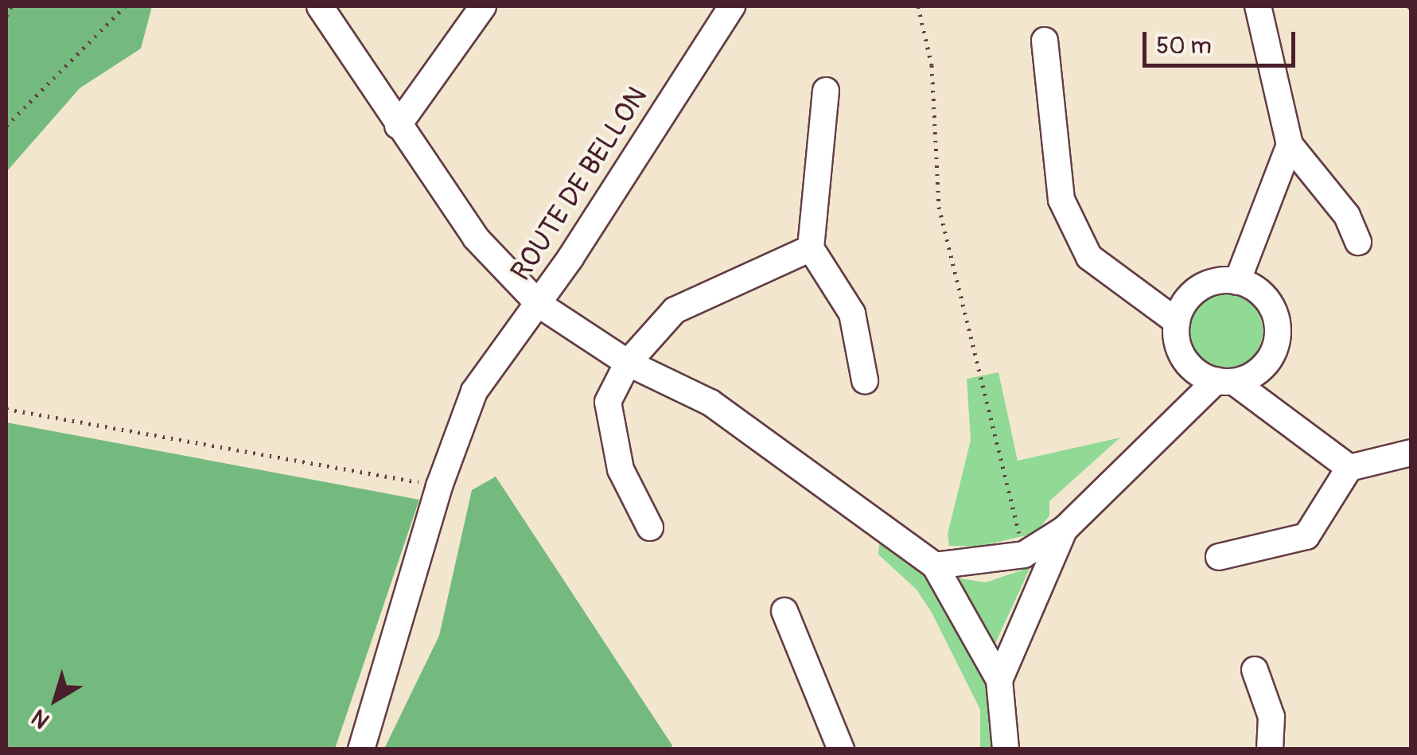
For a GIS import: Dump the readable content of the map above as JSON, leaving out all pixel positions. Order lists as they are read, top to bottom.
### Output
{
  "streets": {
    "street": ["ROUTE DE BELLON"]
  },
  "scale_bar": "50 m",
  "north": "bottom left"
}
